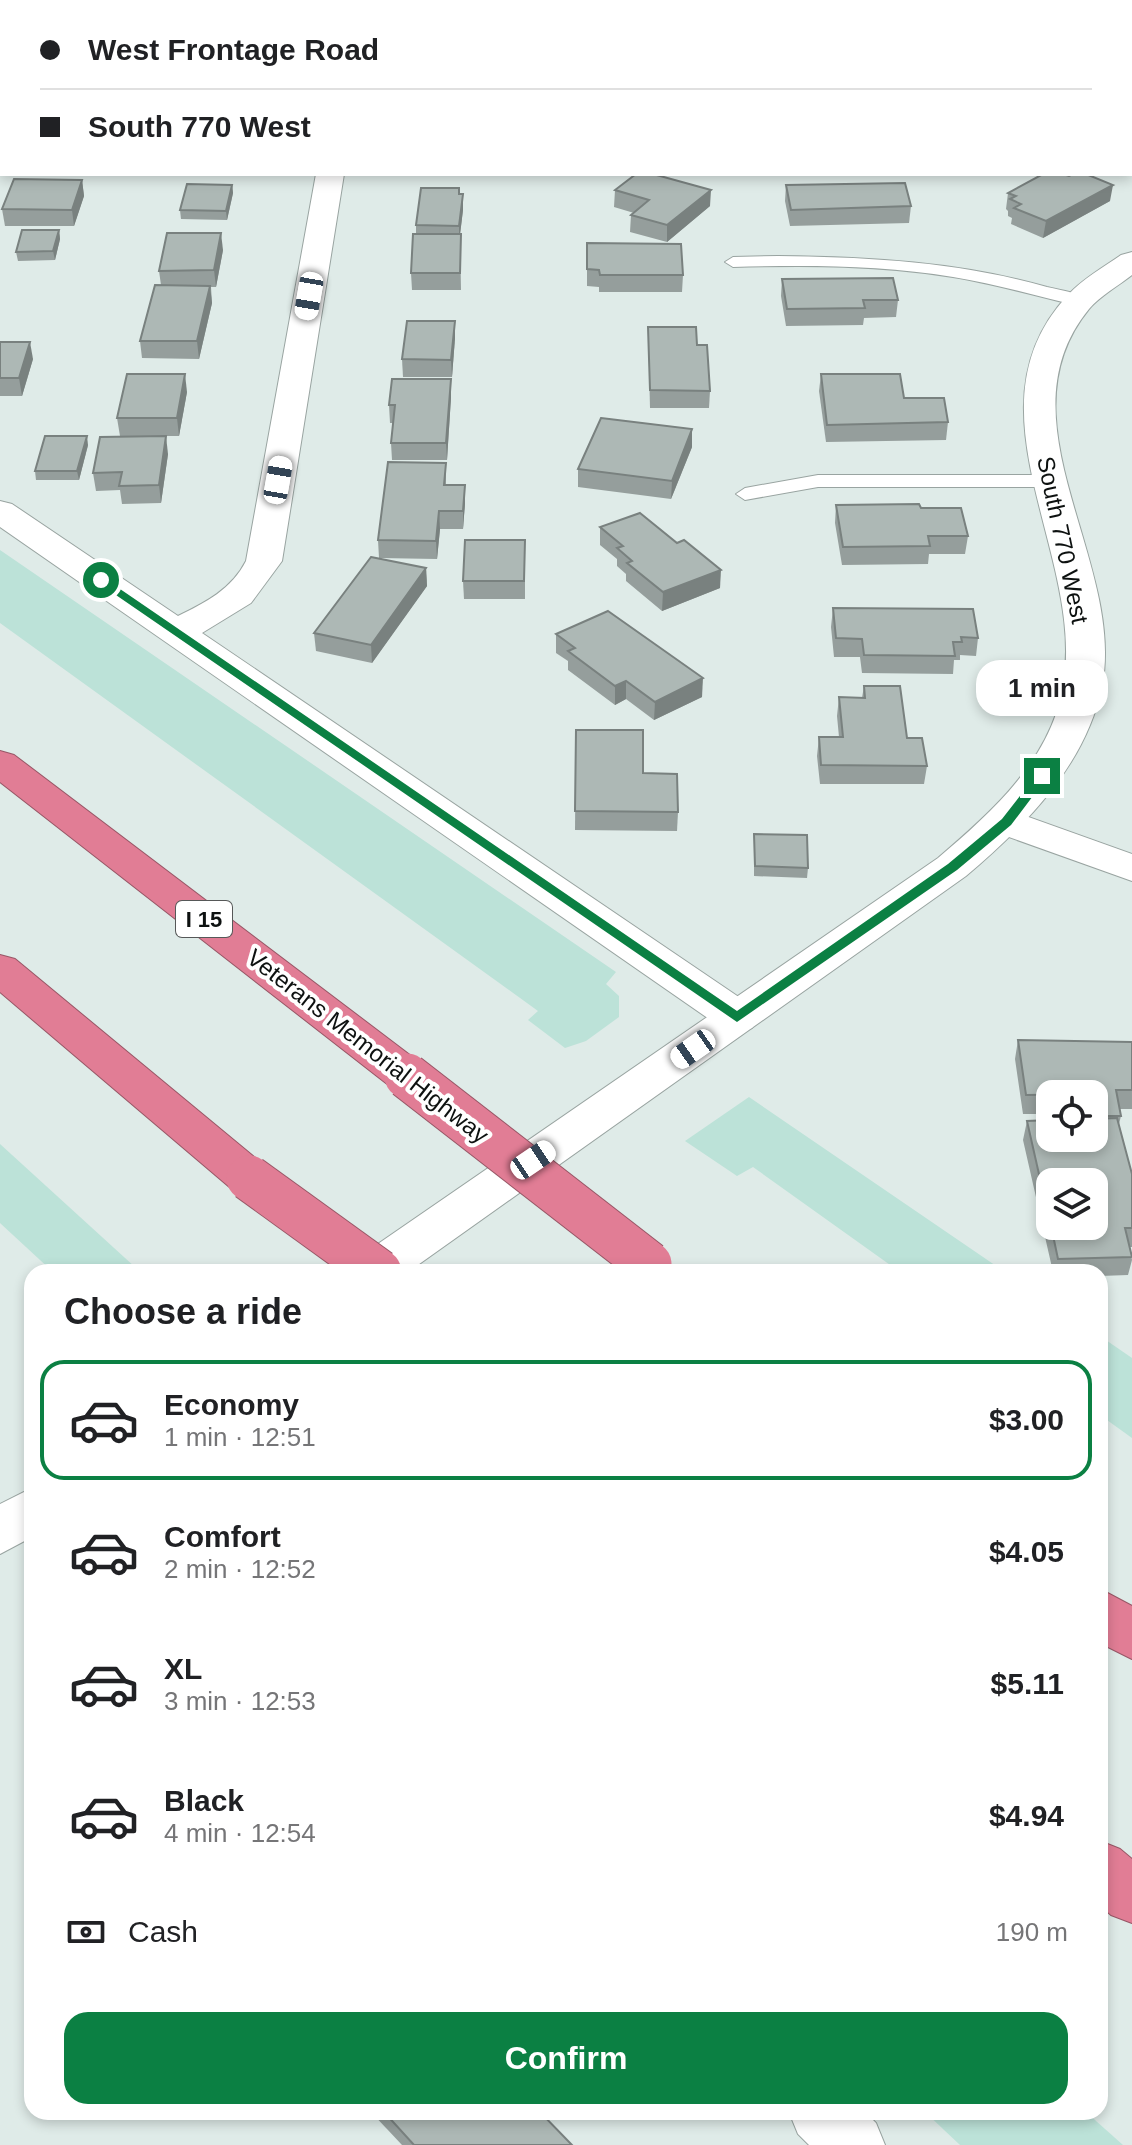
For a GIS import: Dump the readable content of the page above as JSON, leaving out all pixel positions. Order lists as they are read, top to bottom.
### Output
{
  "streets": {
    "highway": ["I 15", "Veterans Memorial Highway"],
    "street": ["South 770 West"]
  },
  "page": {
    "banner": ["West Frontage Road", "South 770 West"],
    "bubble": "1 min",
    "heading": "Choose a ride",
    "list": [
      {
        "name": "Economy",
        "note": "1 min · 12:51",
        "value": "$3.00"
      },
      {
        "name": "Comfort",
        "note": "2 min · 12:52",
        "value": "$4.05"
      },
      {
        "name": "XL",
        "note": "3 min · 12:53",
        "value": "$5.11"
      },
      {
        "name": "Black",
        "note": "4 min · 12:54",
        "value": "$4.94"
      }
    ],
    "pay": ["Cash", "190 m"],
    "buttons": "Confirm"
  }
}
